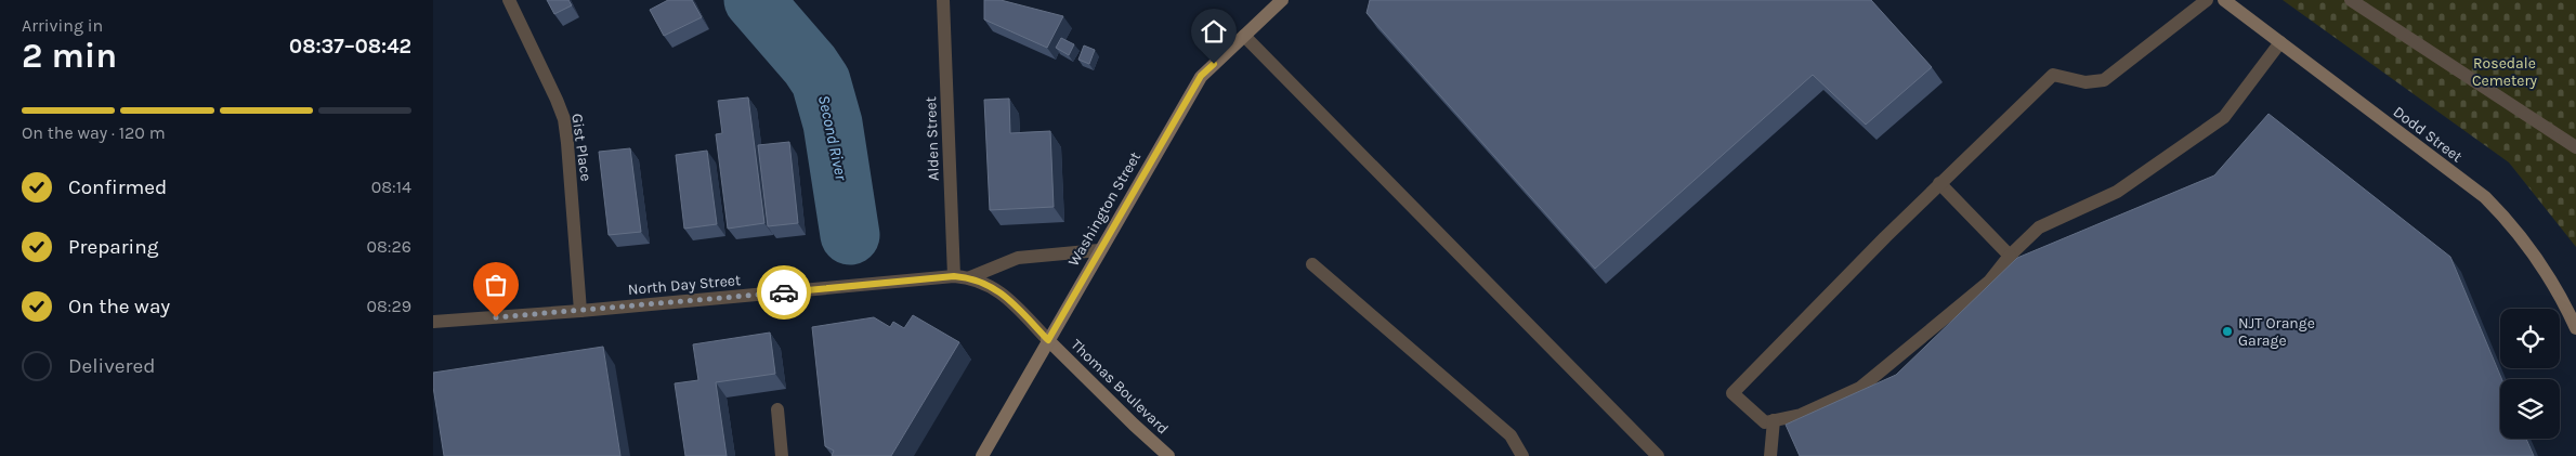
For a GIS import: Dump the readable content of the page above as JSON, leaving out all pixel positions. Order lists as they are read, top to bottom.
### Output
{
  "streets": {
    "street": [
      "Dodd Street",
      "Alden Street",
      "Gist Place",
      "Washington Street",
      "North Day Street",
      "Thomas Boulevard"
    ]
  },
  "crossings": [
    ["Alden Street", "North Day Street"],
    ["Gist Place", "North Day Street"],
    ["Washington Street", "North Day Street"],
    ["Washington Street", "Thomas Boulevard"],
    ["North Day Street", "Thomas Boulevard"]
  ],
  "water": ["Second River"],
  "parks": ["Rosedale Cemetery"],
  "places": ["NJT Orange Garage"],
  "page": {
    "heading": ["2 min", "Arriving in", "08:37–08:42"],
    "bar": "On the way · 120 m",
    "list": [
      ["Confirmed", "08:14"],
      ["Preparing", "08:26"],
      ["On the way", "08:29"],
      "Delivered"
    ]
  }
}
